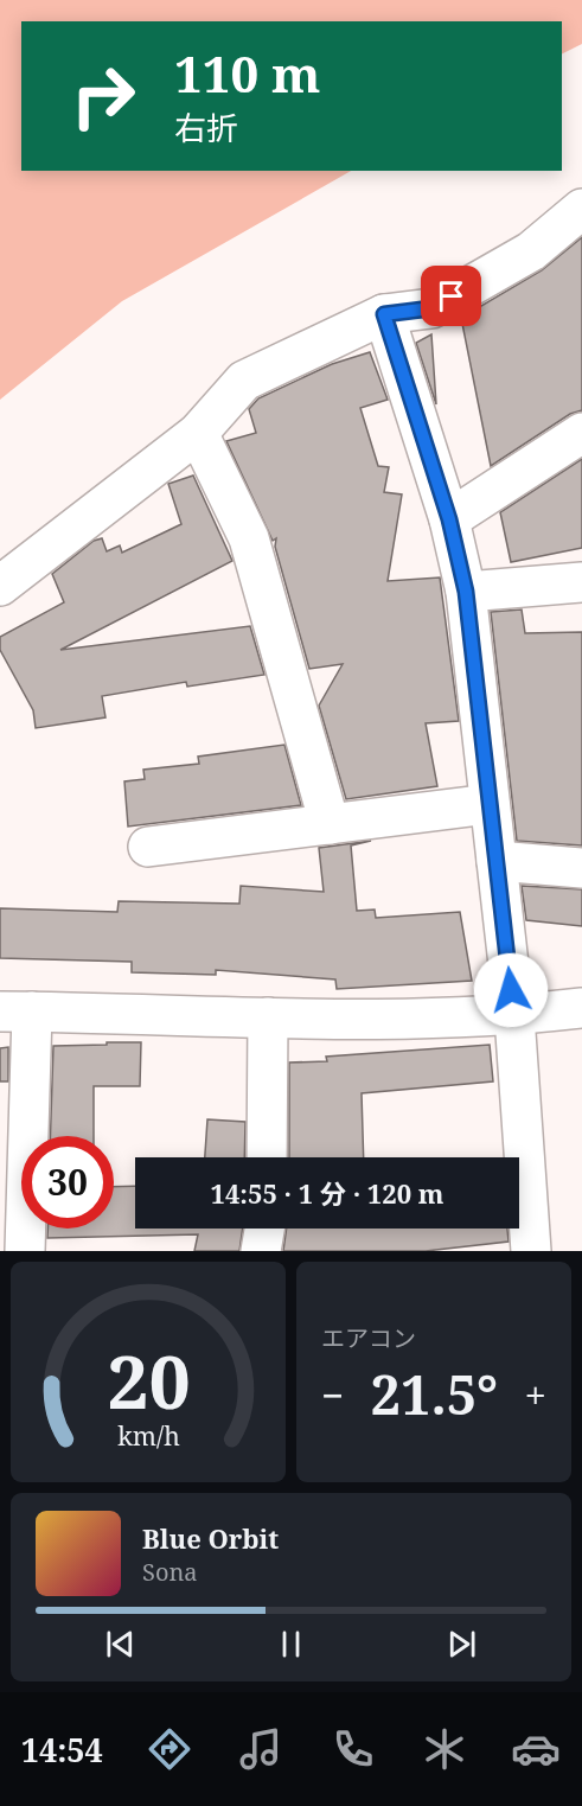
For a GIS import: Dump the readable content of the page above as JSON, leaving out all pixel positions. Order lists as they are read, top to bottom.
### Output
{
  "page": {
    "turn": ["110 m", "右折"],
    "limit": "30",
    "trip": "14:55 · 1 分 · 120 m",
    "tile": "エアコン",
    "heat": ["−", "21.5°", "+"],
    "song": ["Blue Orbit", "Sona"],
    "tabs": "14:54",
    "gauge": ["20", "km/h"]
  }
}
